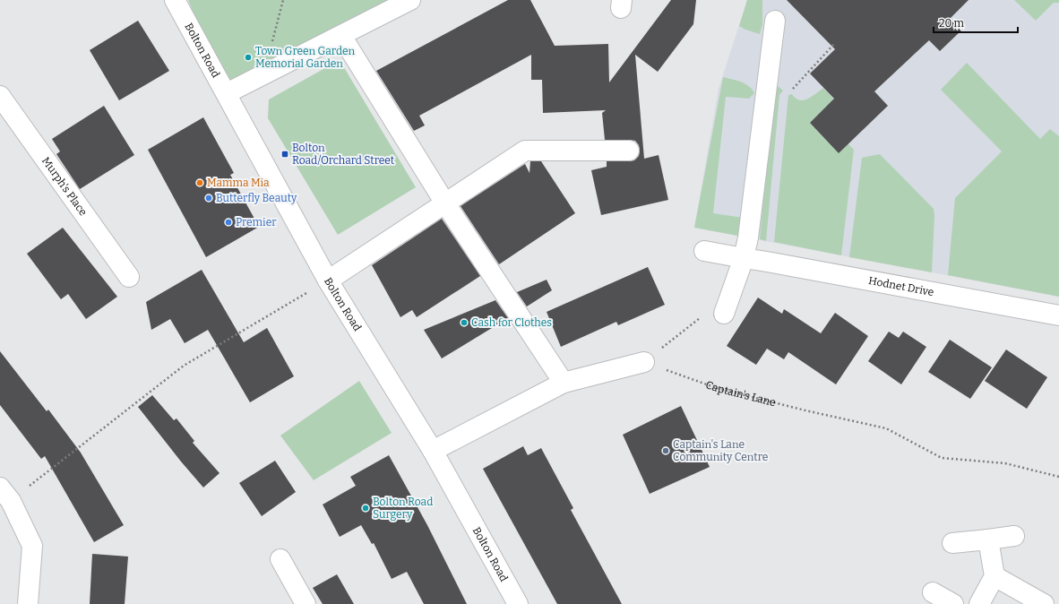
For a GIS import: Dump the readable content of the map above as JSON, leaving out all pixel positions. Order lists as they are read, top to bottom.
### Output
{
  "streets": {
    "street": ["Bolton Road", "Murph's Place", "Hodnet Drive"],
    "path": ["Captain's Lane"]
  },
  "places": {
    "other": [
      "Town Green Garden Memorial Garden",
      "Mamma Mia",
      "Butterfly Beauty",
      "Premier",
      "Cash for Clothes",
      "Captain's Lane Community Centre",
      "Bolton Road Surgery"
    ],
    "transit": ["Bolton Road/Orchard Street"]
  },
  "scale_bar": "20 m"
}
